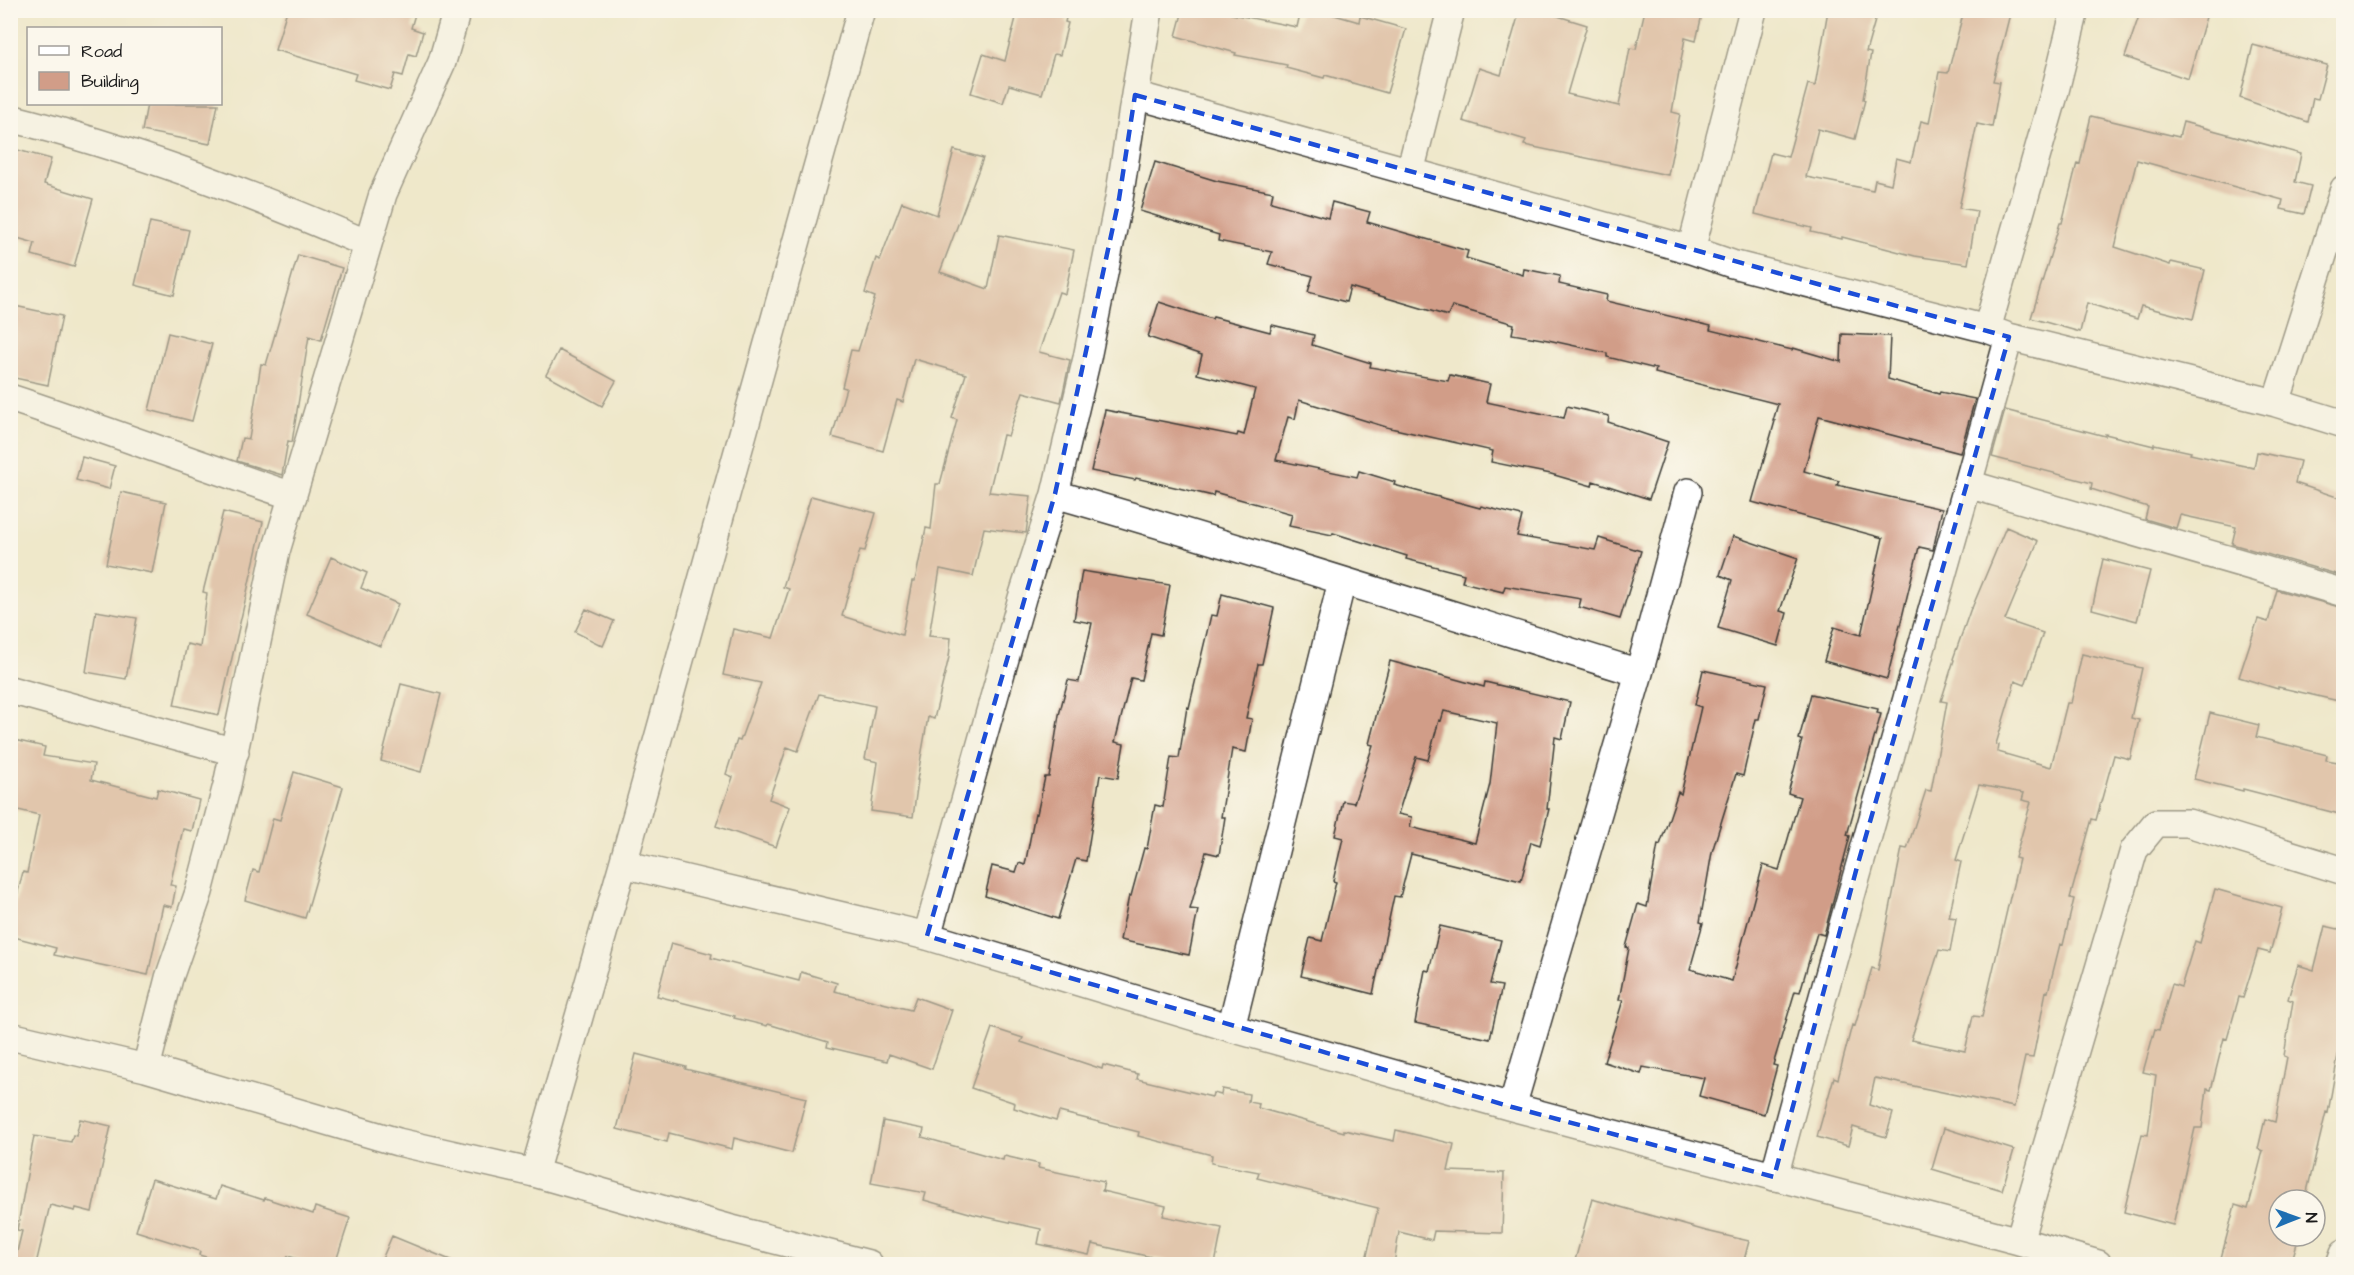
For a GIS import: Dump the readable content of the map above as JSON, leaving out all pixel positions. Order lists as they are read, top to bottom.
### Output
{
  "legend": ["Road", "Building"],
  "north": "right"
}
